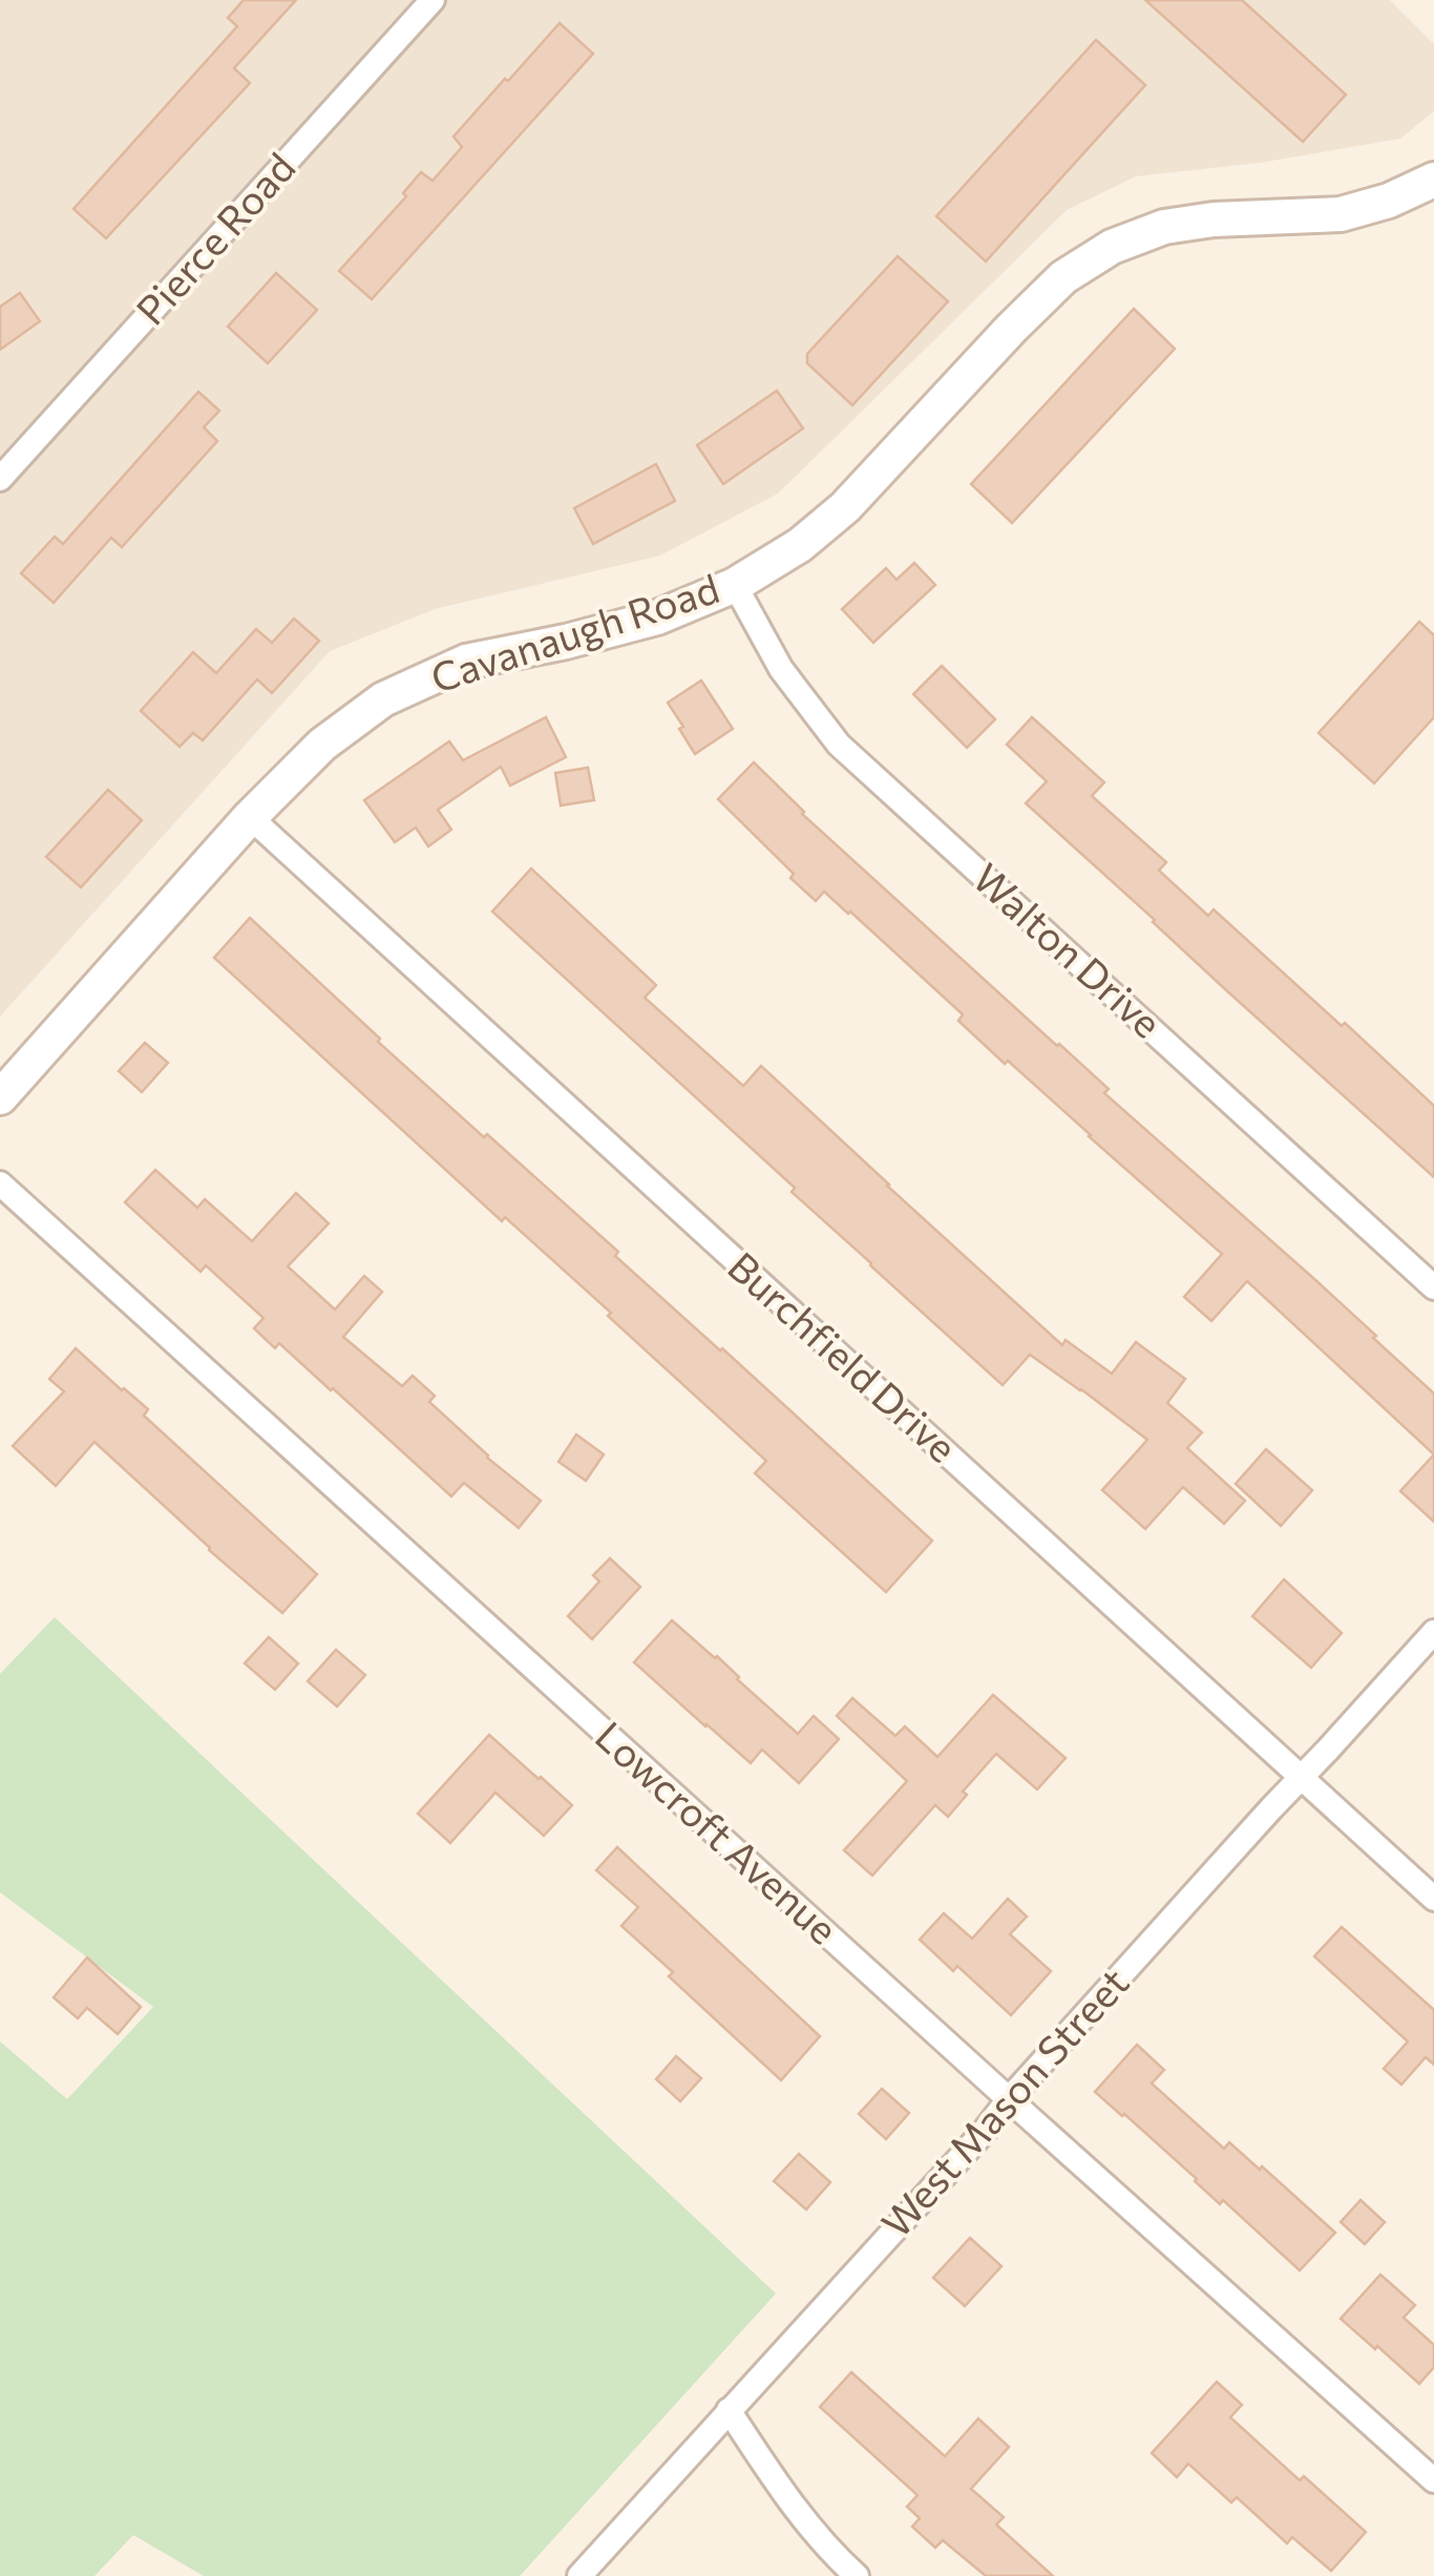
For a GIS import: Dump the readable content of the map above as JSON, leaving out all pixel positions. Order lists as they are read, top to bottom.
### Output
{
  "streets": {
    "street": [
      "Pierce Road",
      "Cavanaugh Road",
      "Walton Drive",
      "Burchfield Drive",
      "Lowcroft Avenue",
      "West Mason Street"
    ]
  },
  "crossings": [
    ["Cavanaugh Road", "Walton Drive"],
    ["Cavanaugh Road", "Burchfield Drive"],
    ["Burchfield Drive", "West Mason Street"],
    ["Lowcroft Avenue", "West Mason Street"]
  ]
}
